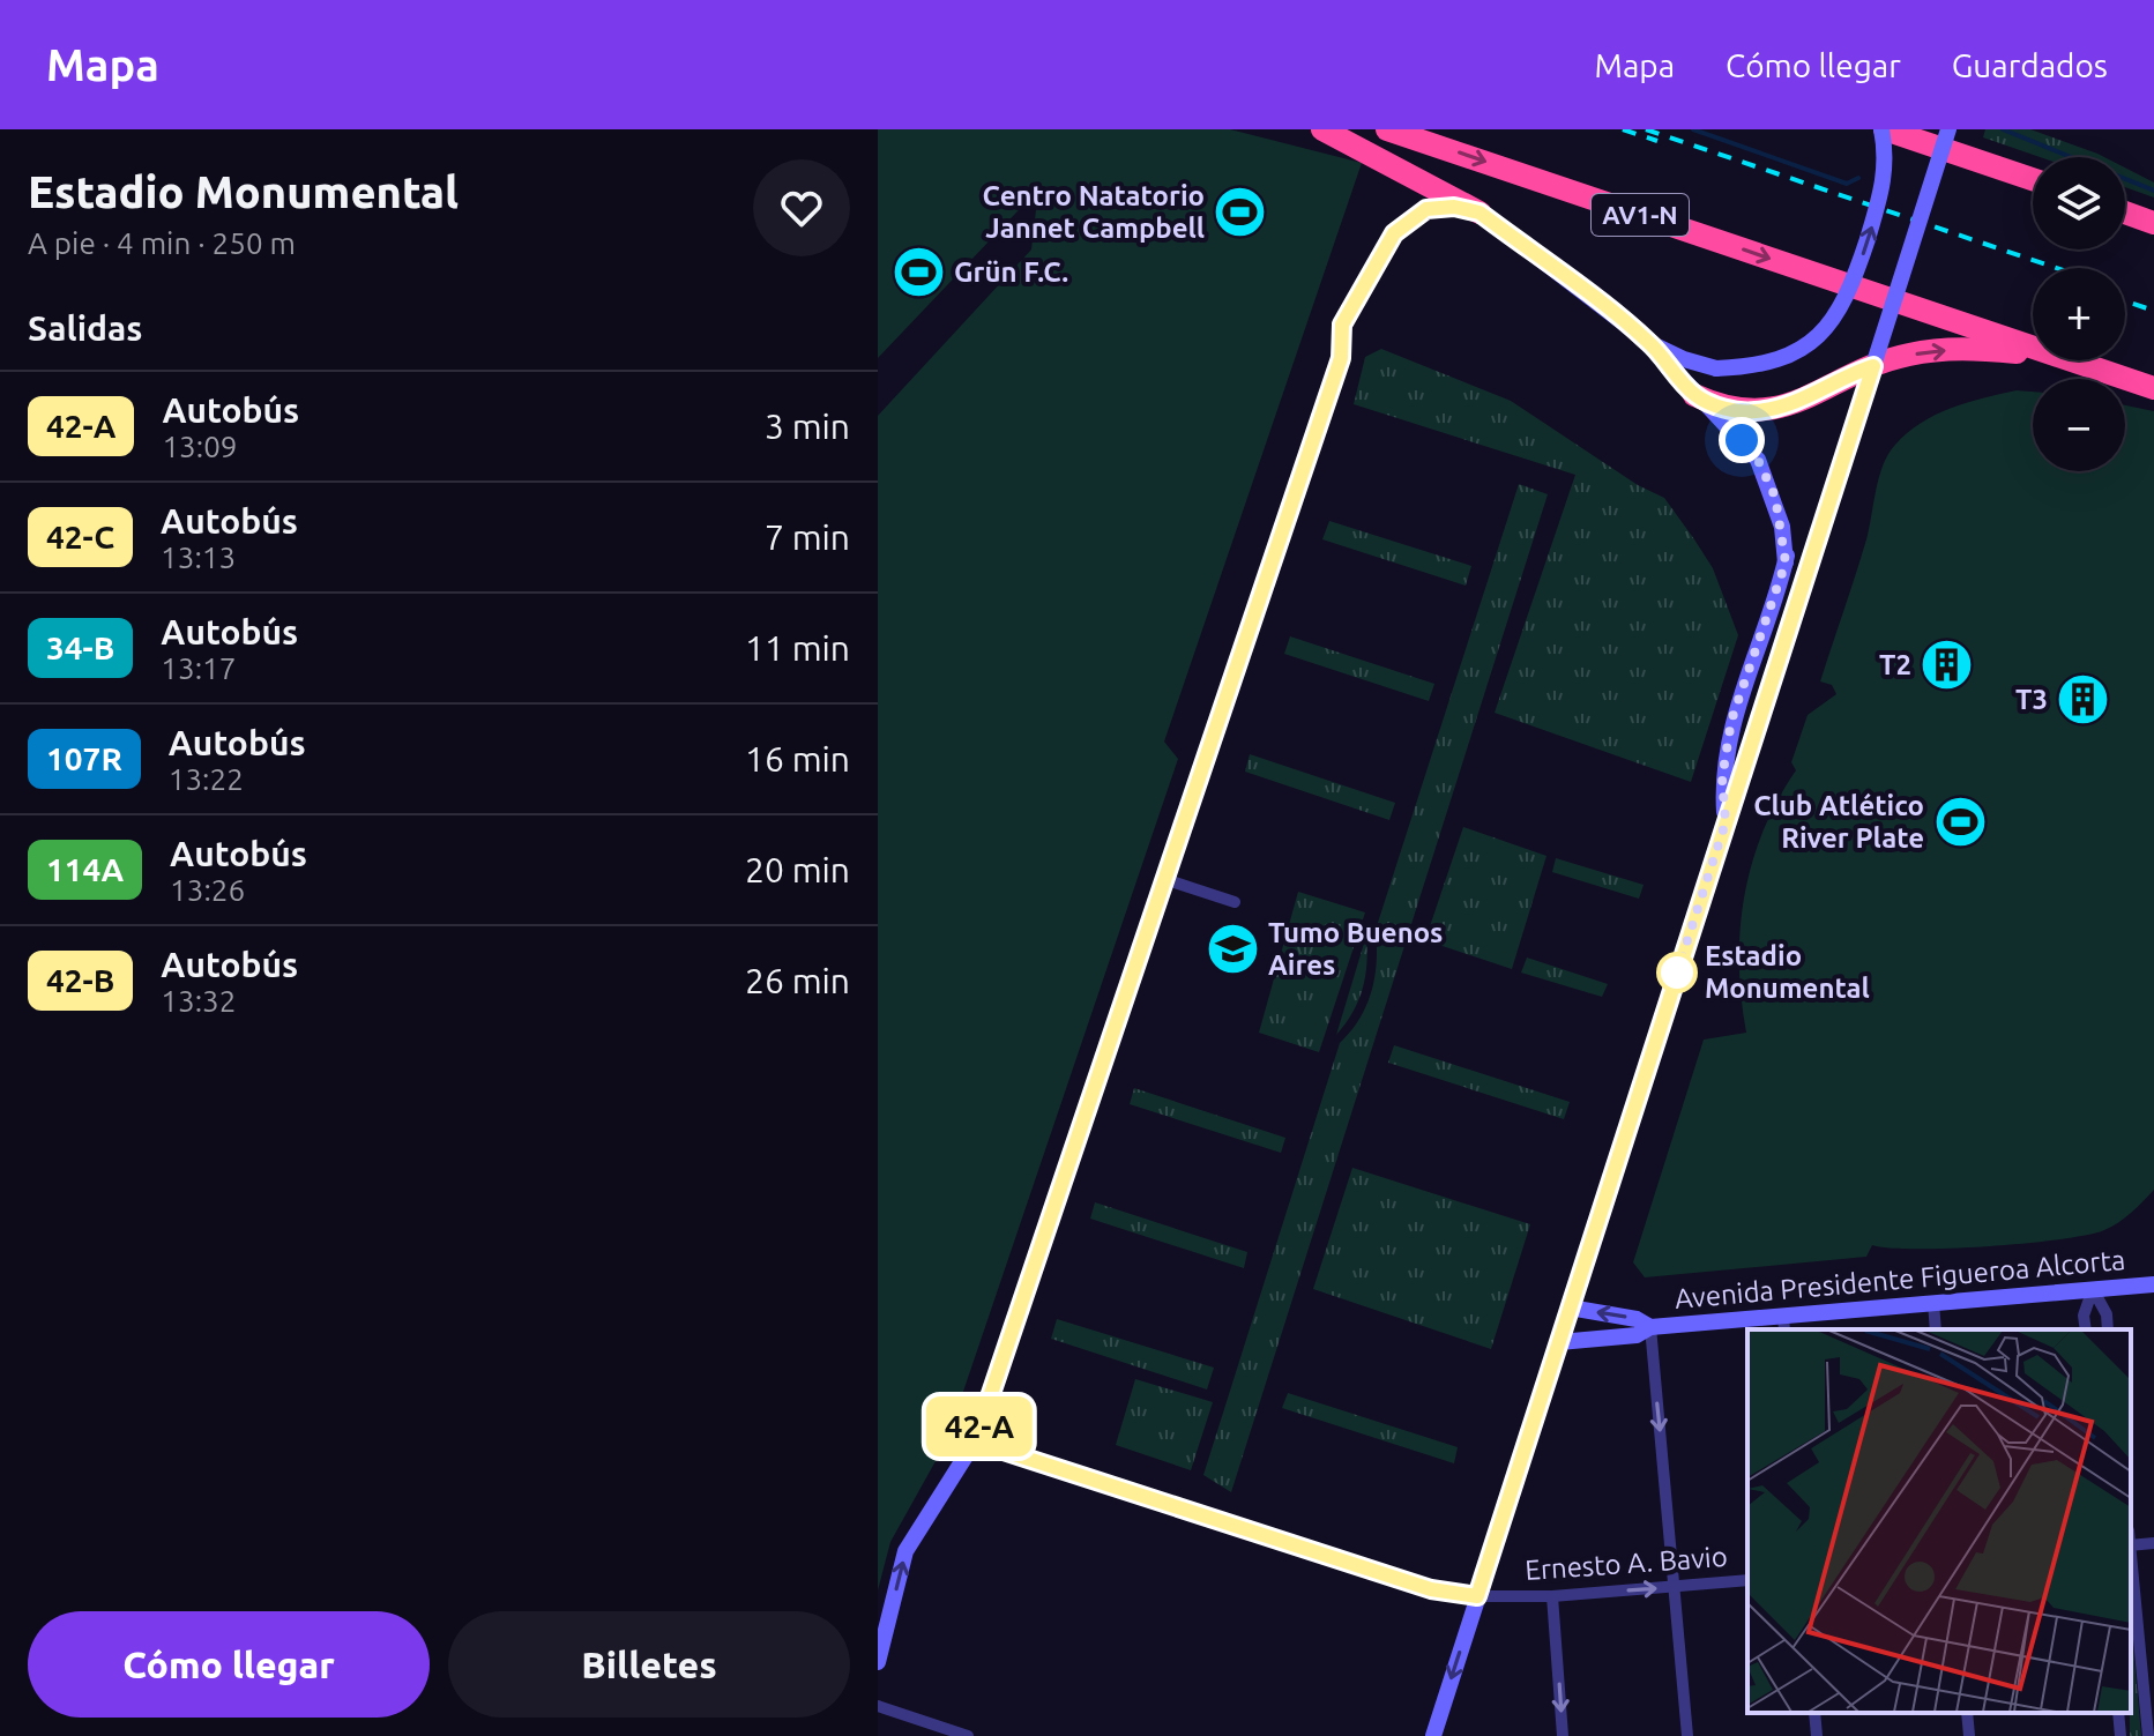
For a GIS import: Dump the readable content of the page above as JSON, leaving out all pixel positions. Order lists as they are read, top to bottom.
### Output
{
  "streets": {
    "highway": ["AV1-N"],
    "main road": ["Avenida Presidente Figueroa Alcorta", "Ernesto A. Bavio"]
  },
  "places": {
    "sports": ["Centro Natatorio Jannet Campbell", "Grün F.C.", "Club Atlético River Plate"],
    "building": ["T2", "T3"],
    "school or university": ["Tumo Buenos Aires"],
    "other": ["Estadio Monumental"]
  },
  "lines": ["bus line 42-A"],
  "page": {
    "header": "Mapa",
    "nav": ["Mapa", "Cómo llegar", "Guardados"],
    "heading": [
      ["Estadio Monumental", "A pie · 4 min · 250 m"],
      "Salidas"
    ],
    "on_map": "42-A",
    "map_buttons": ["+", "−"],
    "list": [
      {
        "mark": "42-A",
        "name": "Autobús",
        "note": "13:09",
        "value": "3 min"
      },
      {
        "mark": "42-C",
        "name": "Autobús",
        "note": "13:13",
        "value": "7 min"
      },
      {
        "mark": "34-B",
        "name": "Autobús",
        "note": "13:17",
        "value": "11 min"
      },
      {
        "mark": "107R",
        "name": "Autobús",
        "note": "13:22",
        "value": "16 min"
      },
      {
        "mark": "114A",
        "name": "Autobús",
        "note": "13:26",
        "value": "20 min"
      },
      {
        "mark": "42-B",
        "name": "Autobús",
        "note": "13:32",
        "value": "26 min"
      }
    ],
    "buttons": ["Cómo llegar", "Billetes"]
  }
}
